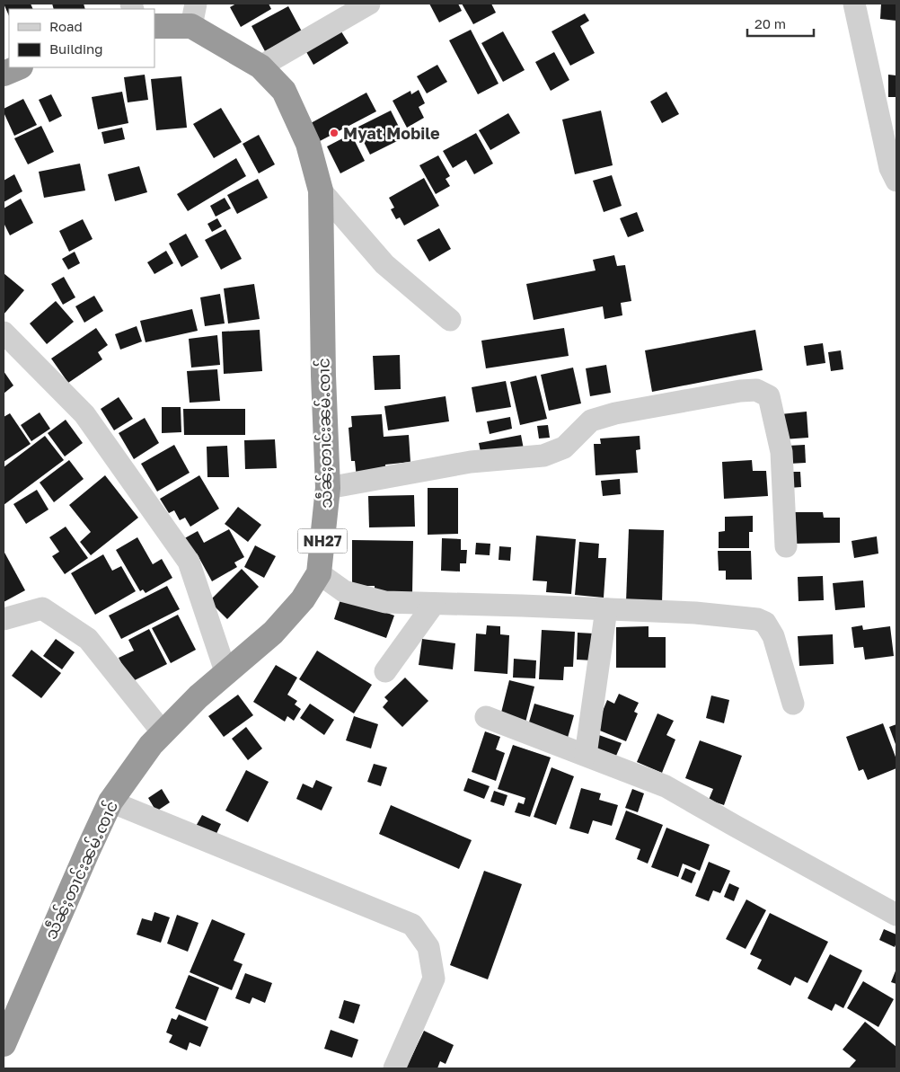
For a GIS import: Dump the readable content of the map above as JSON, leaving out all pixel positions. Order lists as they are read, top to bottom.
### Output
{
  "streets": {
    "highway": ["သဵၼ်ႈတၢင်းၼမ်ႉၸၢင်", "NH27"]
  },
  "places": ["Myat Mobile"],
  "legend": ["Road", "Building"],
  "scale_bar": "20 m"
}
